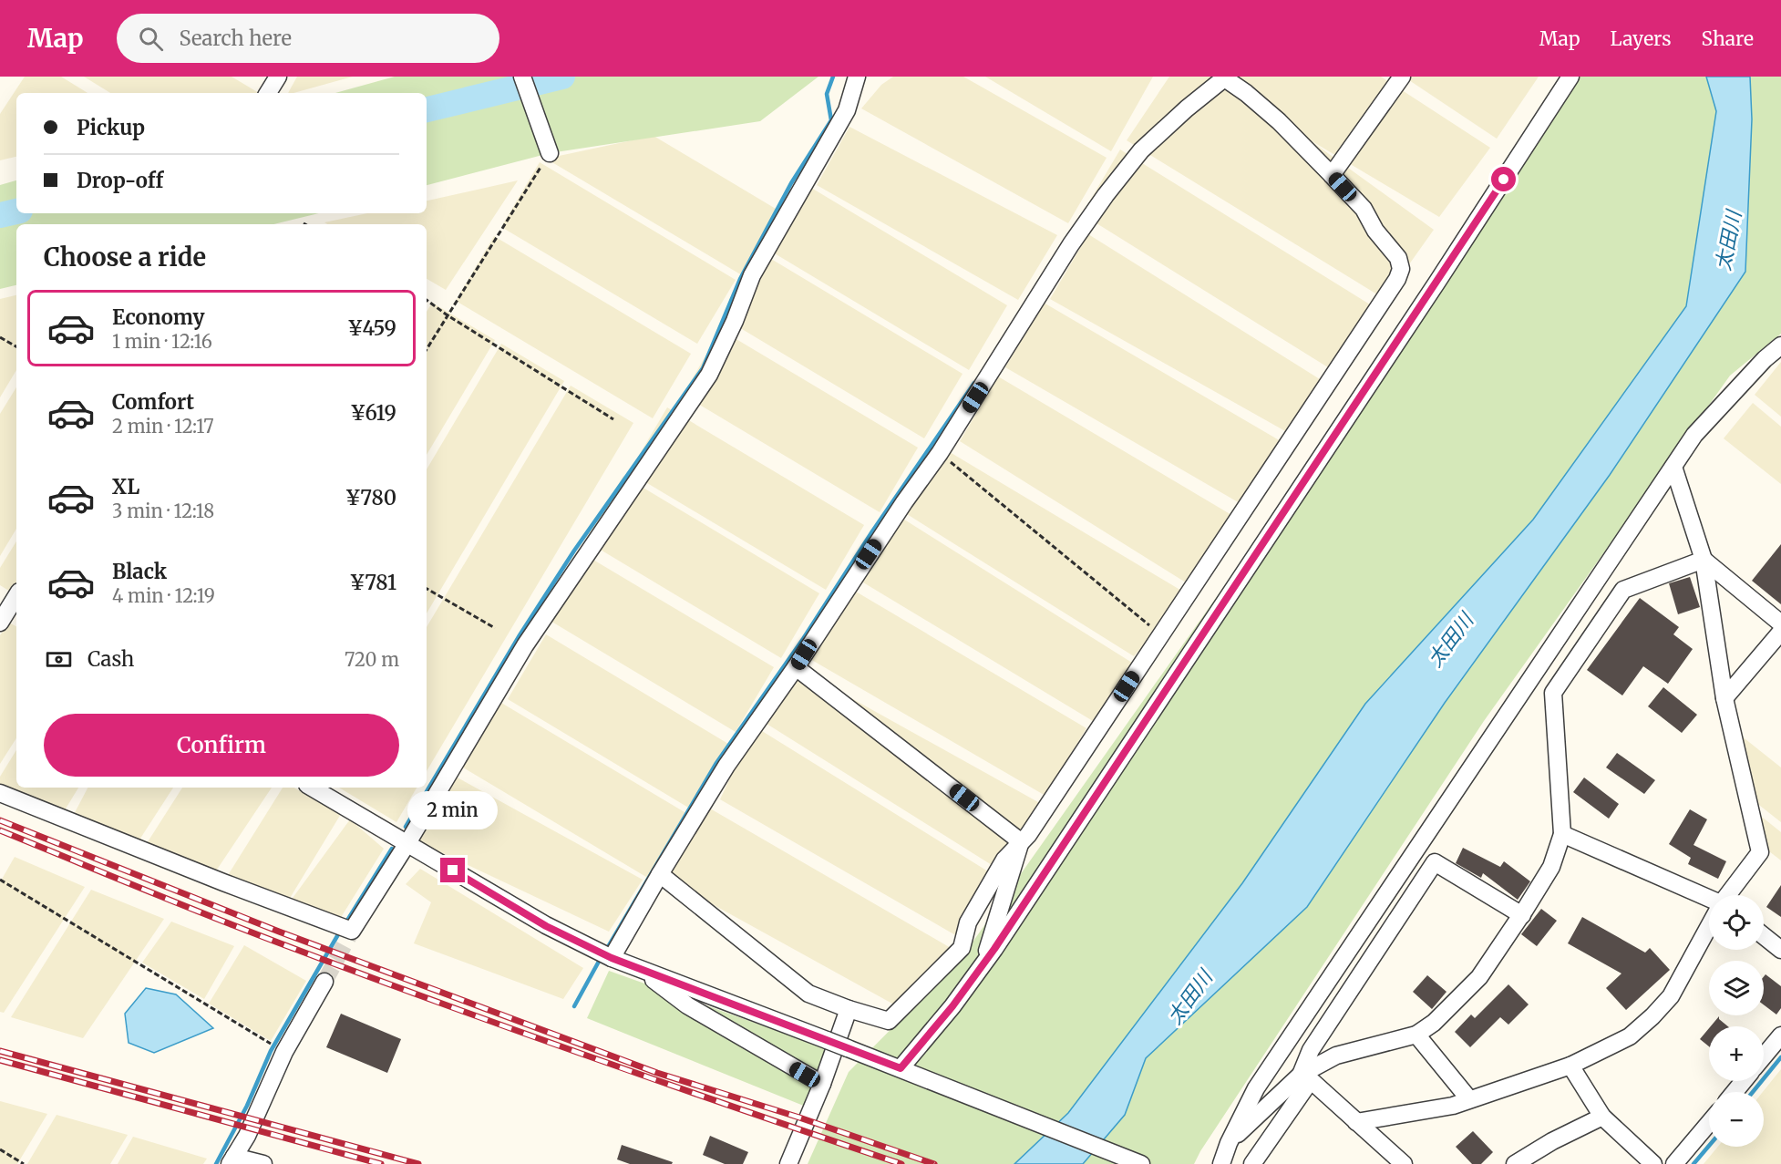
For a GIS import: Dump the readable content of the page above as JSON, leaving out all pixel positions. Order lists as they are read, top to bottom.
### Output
{
  "water": ["太田川"],
  "page": {
    "header": "Map",
    "search": "Search here",
    "nav": ["Map", "Layers", "Share"],
    "banner": ["Pickup", "Drop-off"],
    "heading": "Choose a ride",
    "list": [
      {
        "name": "Economy",
        "note": "1 min · 12:16",
        "value": "¥459"
      },
      {
        "name": "Comfort",
        "note": "2 min · 12:17",
        "value": "¥619"
      },
      {
        "name": "XL",
        "note": "3 min · 12:18",
        "value": "¥780"
      },
      {
        "name": "Black",
        "note": "4 min · 12:19",
        "value": "¥781"
      }
    ],
    "pay": ["Cash", "720 m"],
    "buttons": "Confirm",
    "bubble": "2 min",
    "map_buttons": ["+", "−"]
  }
}
